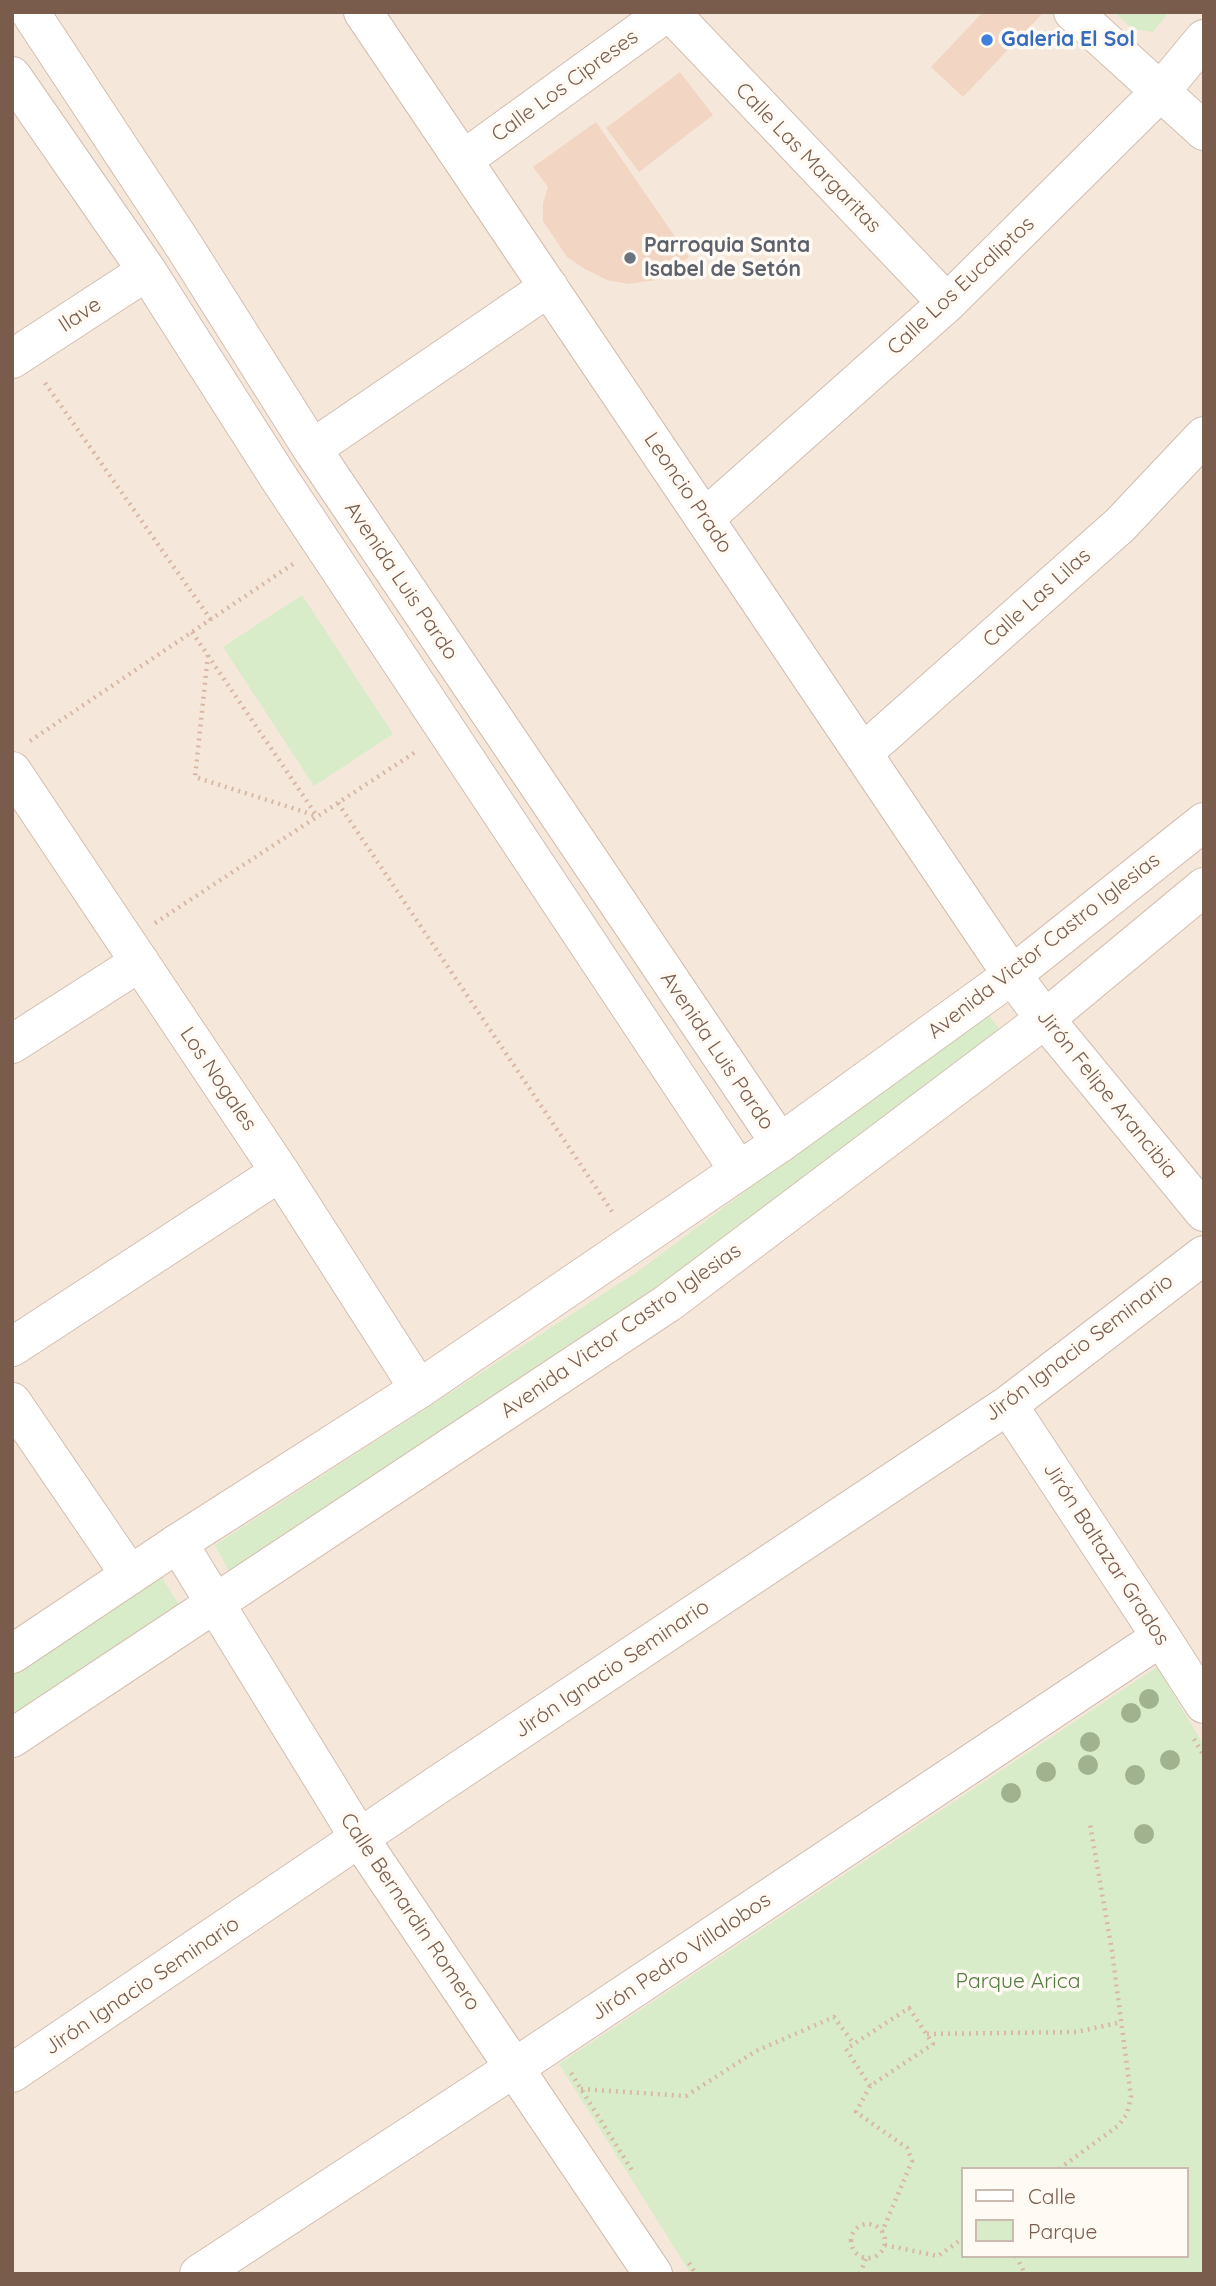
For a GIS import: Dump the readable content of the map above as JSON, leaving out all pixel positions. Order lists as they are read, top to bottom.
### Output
{
  "streets": {
    "street": [
      "Calle Los Cipreses",
      "Calle Las Margaritas",
      "Calle Los Eucaliptos",
      "Ilave",
      "Leoncio Prado",
      "Avenida Luis Pardo",
      "Calle Las Lilas",
      "Avenida Victor Castro Iglesias",
      "Los Nogales",
      "Jirón Felipe Arancibia",
      "Jirón Ignacio Seminario",
      "Jirón Baltazar Grados",
      "Calle Bernardin Romero",
      "Jirón Pedro Villalobos"
    ]
  },
  "crossings": [
    ["Calle Los Cipreses", "Calle Las Margaritas"],
    ["Calle Los Cipreses", "Leoncio Prado"],
    ["Calle Las Margaritas", "Calle Los Eucaliptos"],
    ["Calle Los Eucaliptos", "Leoncio Prado"],
    ["Leoncio Prado", "Calle Las Lilas"],
    ["Leoncio Prado", "Avenida Victor Castro Iglesias"],
    ["Leoncio Prado", "Jirón Felipe Arancibia"],
    ["Avenida Luis Pardo", "Avenida Victor Castro Iglesias"],
    ["Avenida Victor Castro Iglesias", "Los Nogales"],
    ["Avenida Victor Castro Iglesias", "Jirón Felipe Arancibia"],
    ["Avenida Victor Castro Iglesias", "Calle Bernardin Romero"],
    ["Jirón Ignacio Seminario", "Jirón Baltazar Grados"],
    ["Jirón Ignacio Seminario", "Calle Bernardin Romero"],
    ["Jirón Baltazar Grados", "Jirón Pedro Villalobos"],
    ["Calle Bernardin Romero", "Jirón Pedro Villalobos"]
  ],
  "parks": ["Parque Arica"],
  "places": ["Galeria El Sol", "Parroquia Santa Isabel de Setón"],
  "legend": ["Calle", "Parque"]
}
